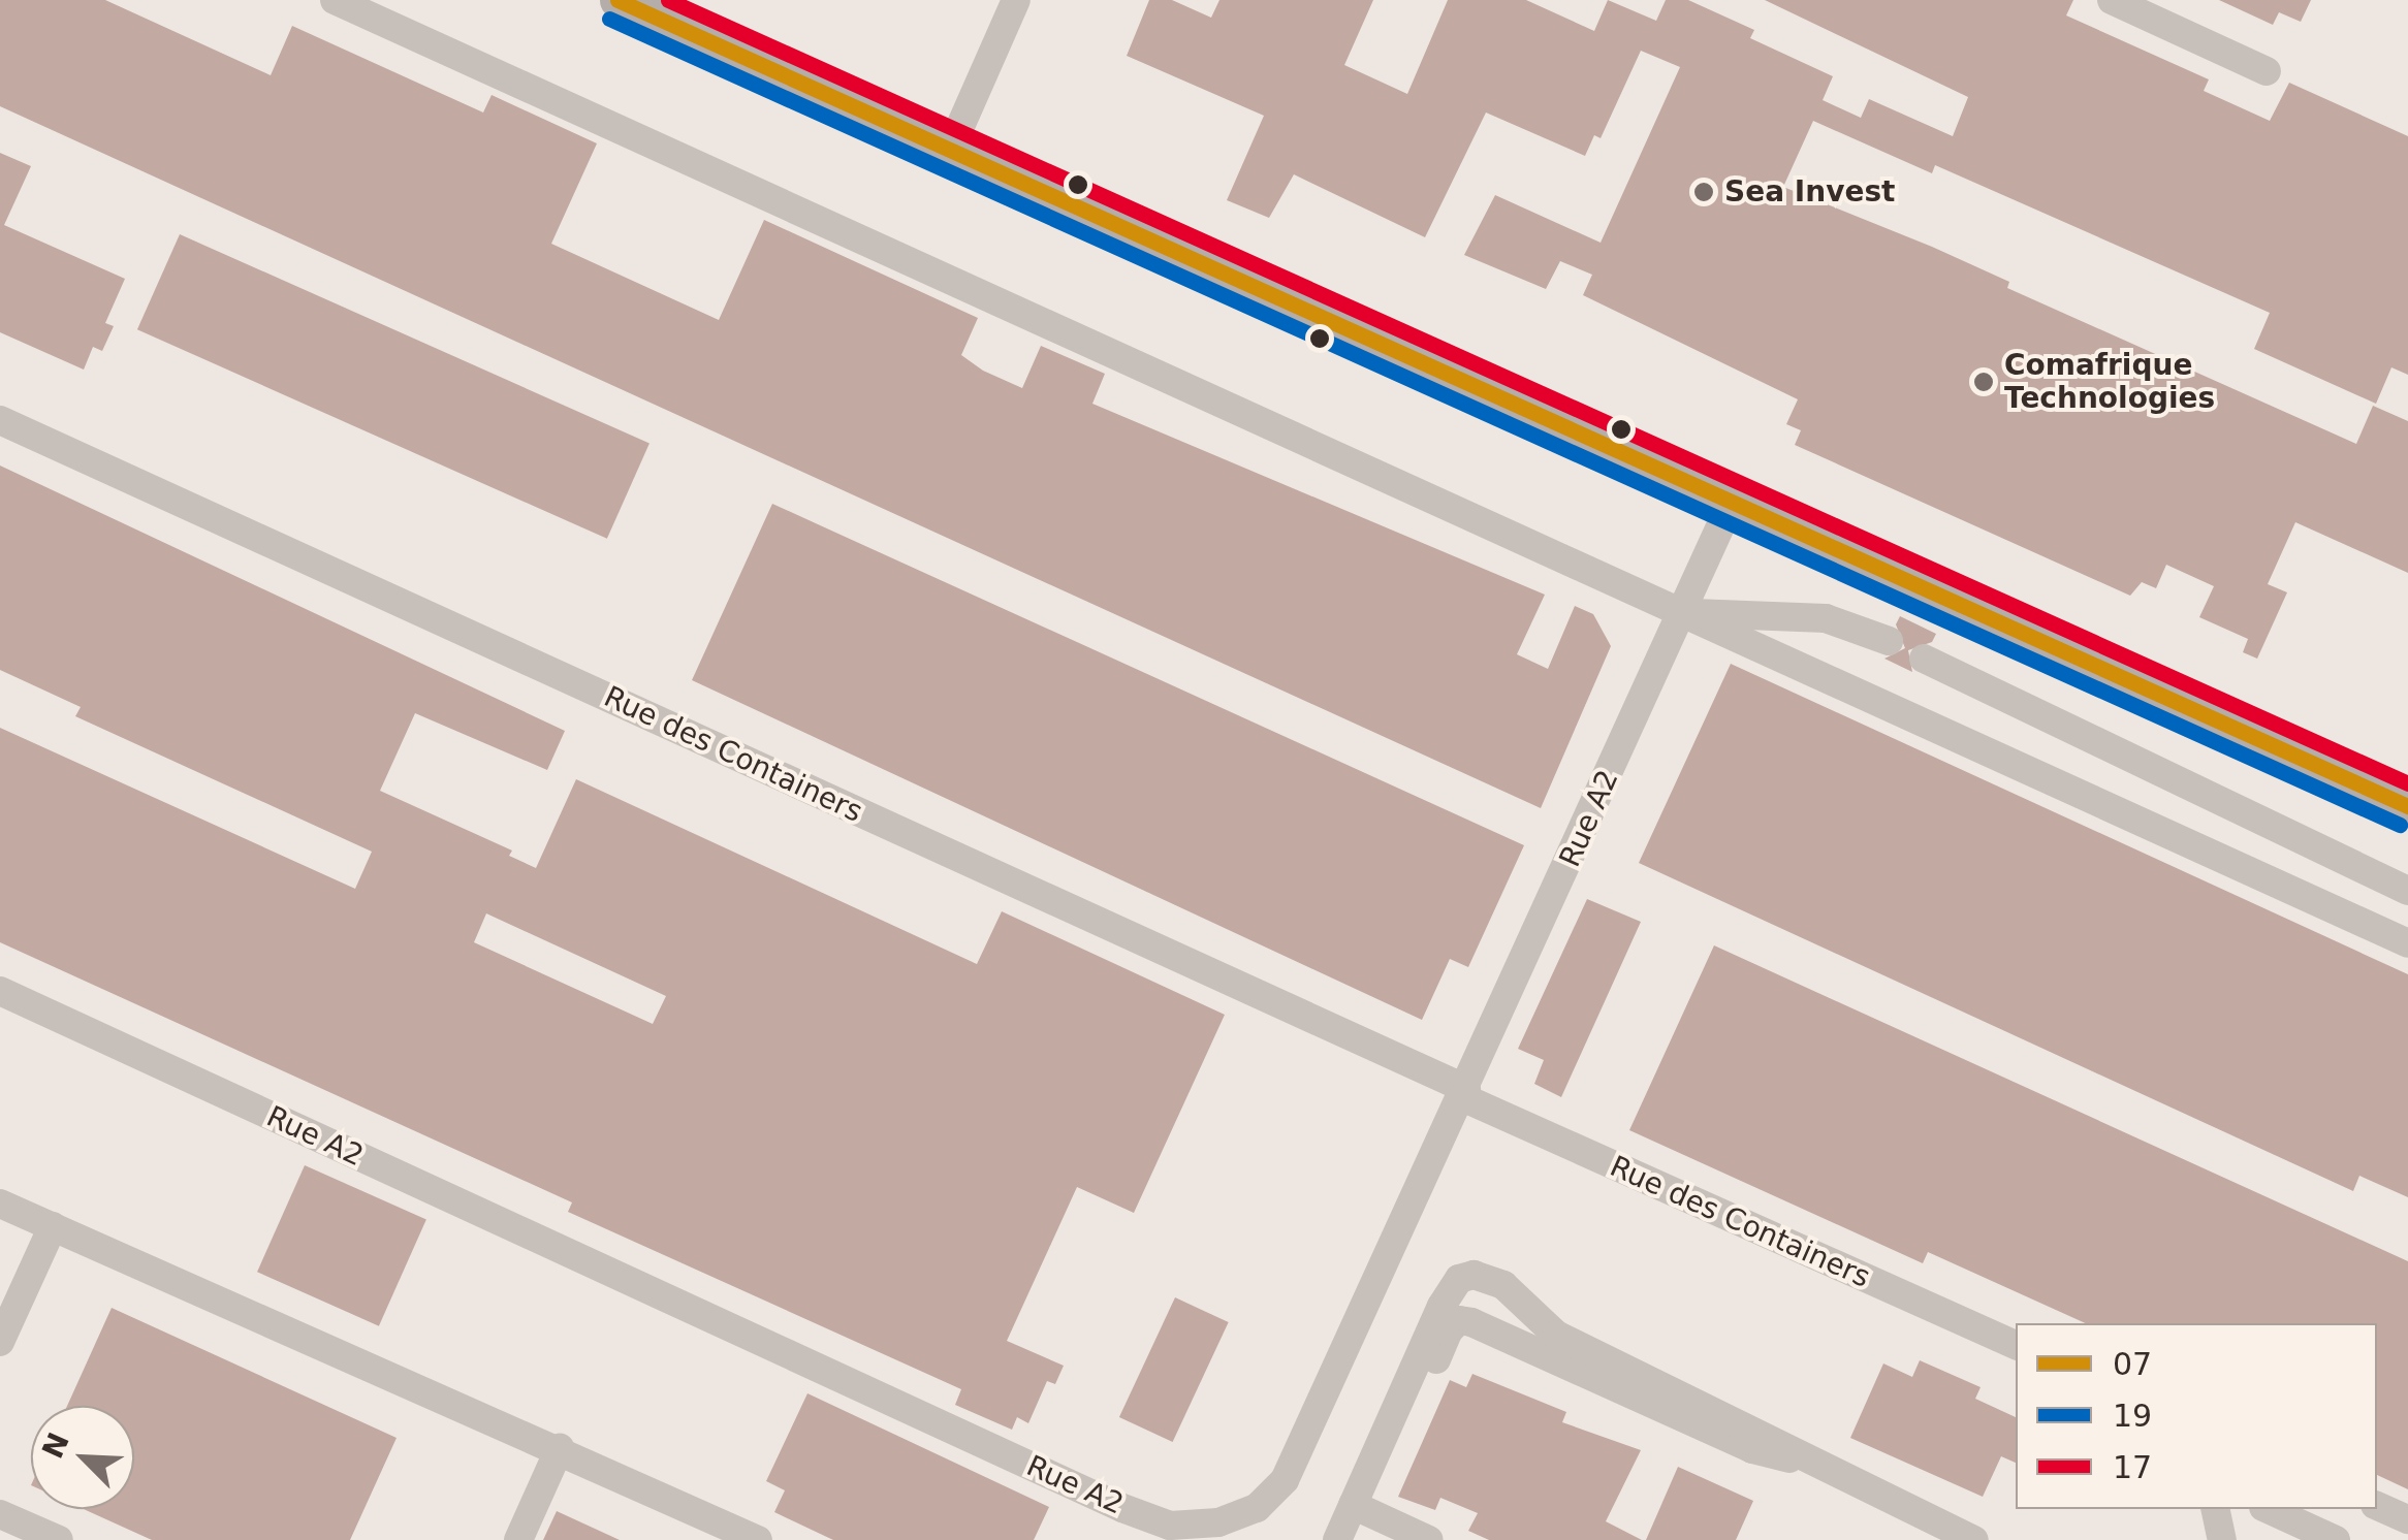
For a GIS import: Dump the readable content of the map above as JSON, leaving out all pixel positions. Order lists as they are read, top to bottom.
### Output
{
  "streets": {
    "street": ["Rue des Containers", "Rue A2"]
  },
  "crossings": [
    ["Rue des Containers", "Rue A2"]
  ],
  "places": ["Sea Invest", "Comafrique Technologies"],
  "lines": ["transit line 07", "transit line 17", "transit line 19"],
  "legend": ["07", "19", "17"],
  "north": "top left"
}
